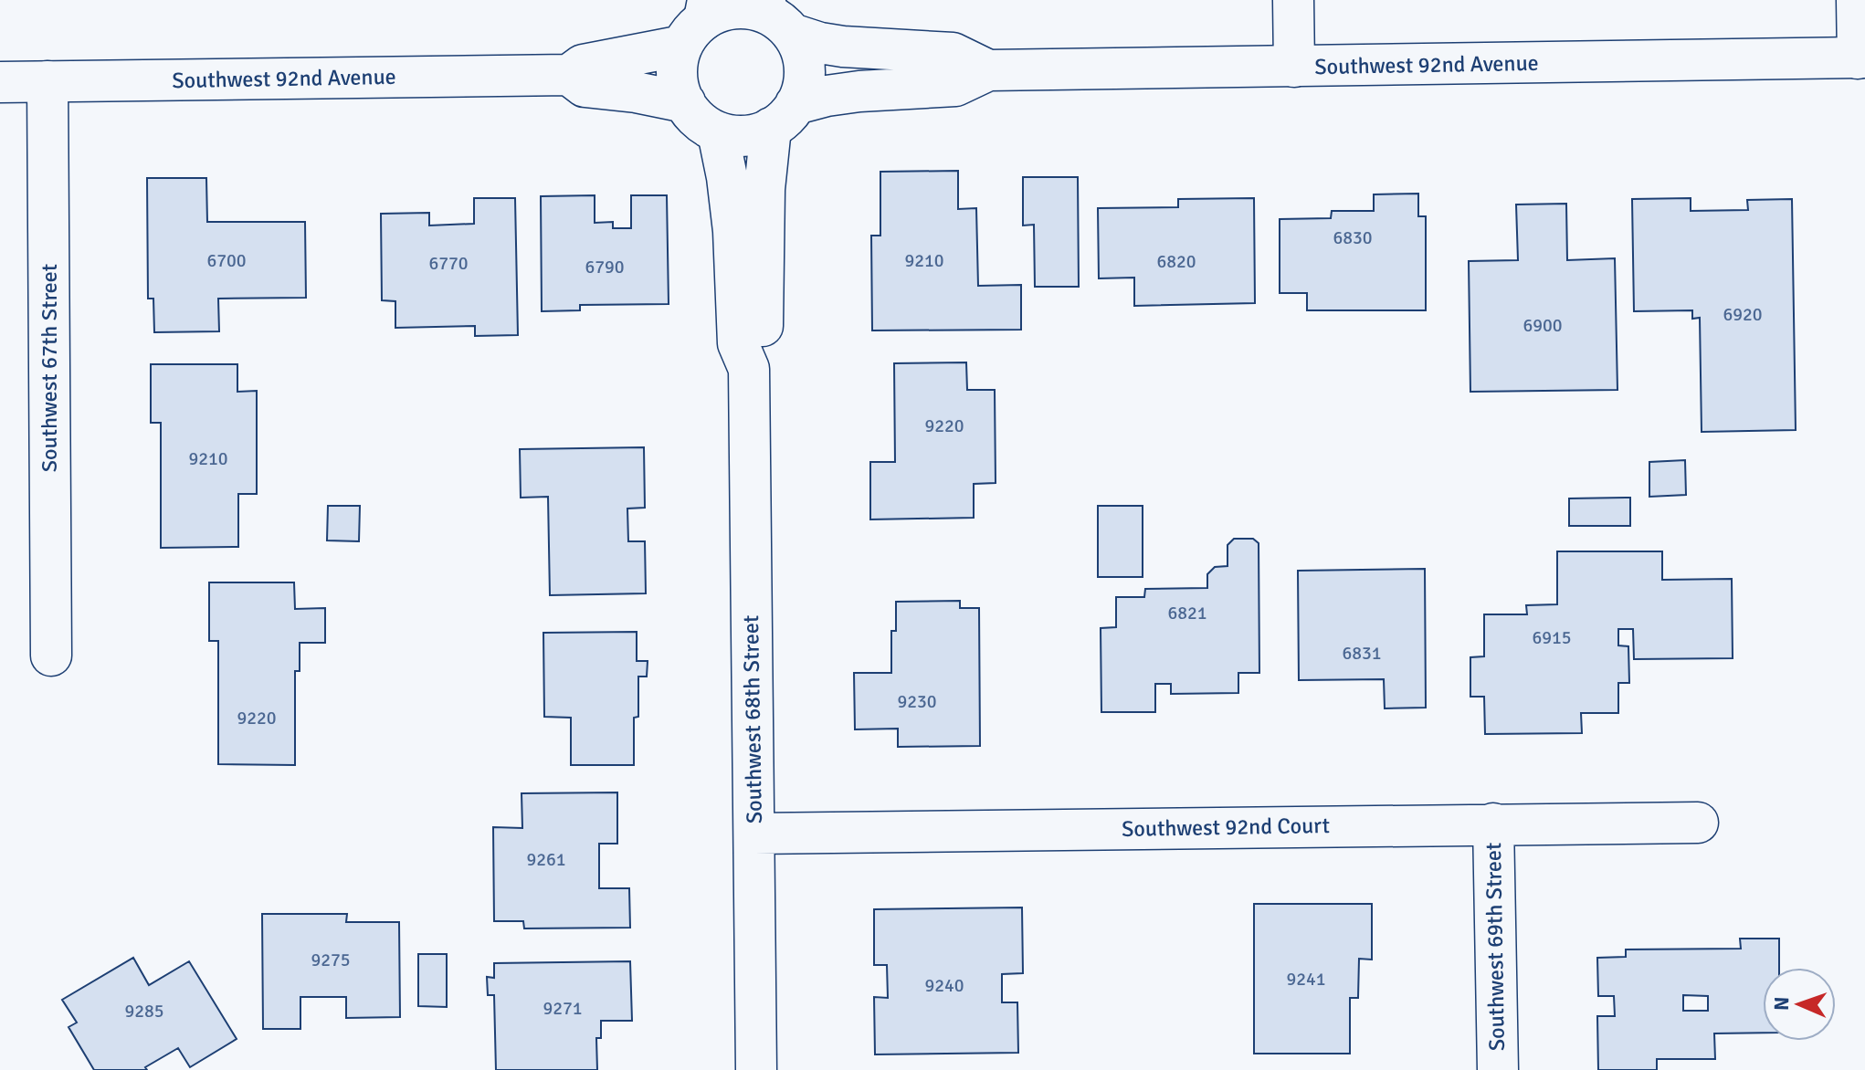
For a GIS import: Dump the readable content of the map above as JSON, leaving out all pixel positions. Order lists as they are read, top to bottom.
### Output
{
  "streets": {
    "street": [
      "Southwest 92nd Avenue",
      "Southwest 67th Street",
      "Southwest 68th Street",
      "Southwest 92nd Court",
      "Southwest 69th Street"
    ]
  },
  "crossings": [
    ["Southwest 92nd Avenue", "Southwest 67th Street"],
    ["Southwest 92nd Avenue", "Southwest 68th Street"],
    ["Southwest 68th Street", "Southwest 92nd Court"],
    ["Southwest 92nd Court", "Southwest 69th Street"]
  ],
  "house_numbers": [
    "6830",
    "6700",
    "9210",
    "6820",
    "6770",
    "6790",
    "6920",
    "6900",
    "9220",
    "9210",
    "6821",
    "6915",
    "6831",
    "9230",
    "9220",
    "9261",
    "9275",
    "9241",
    "9240",
    "9271",
    "9285"
  ],
  "north": "left"
}
